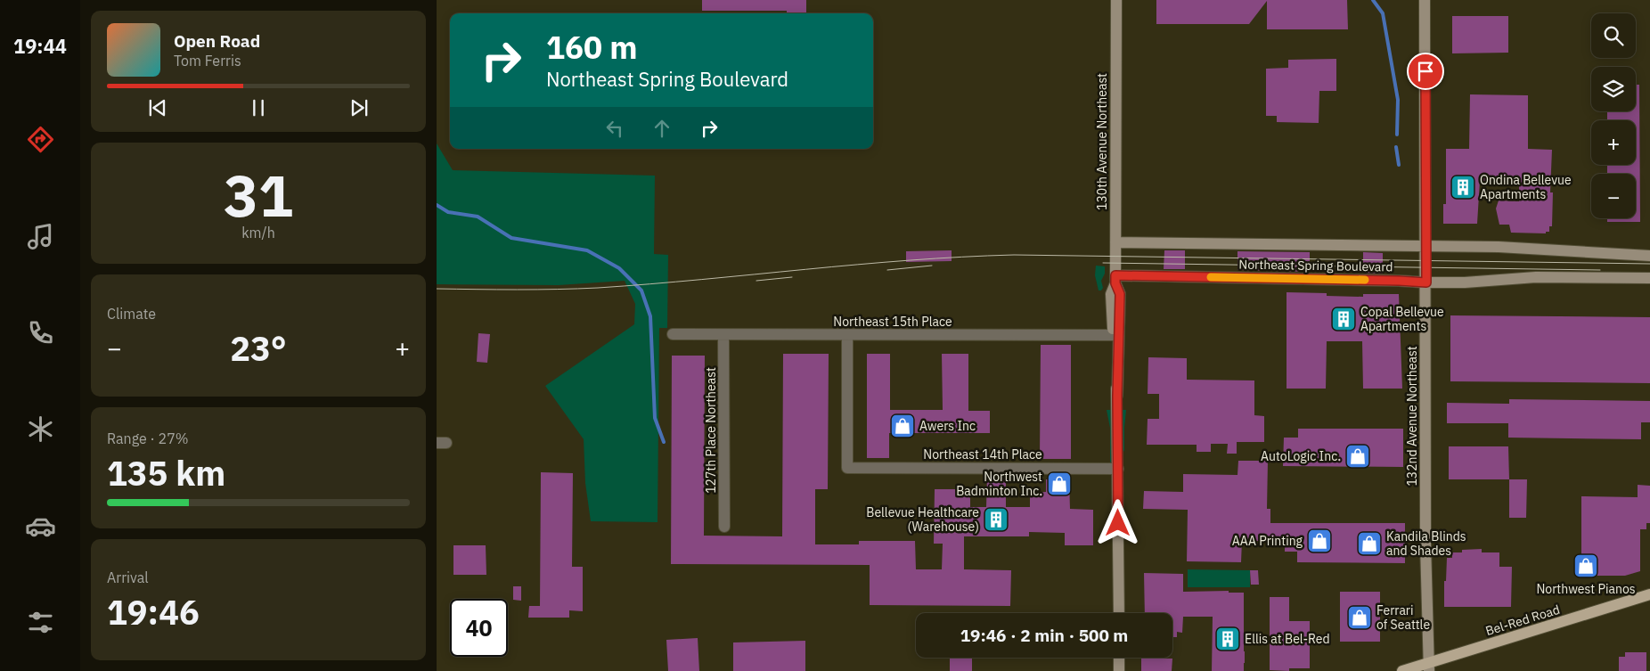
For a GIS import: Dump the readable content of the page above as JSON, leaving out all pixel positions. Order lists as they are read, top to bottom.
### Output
{
  "streets": {
    "main road": ["Bel-Red Road"],
    "street": [
      "130th Avenue Northeast",
      "Northeast Spring Boulevard",
      "Northeast 15th Place",
      "132nd Avenue Northeast",
      "127th Place Northeast",
      "Northeast 14th Place"
    ]
  },
  "crossings": [
    ["130th Avenue Northeast", "Northeast Spring Boulevard"],
    ["130th Avenue Northeast", "Northeast 15th Place"],
    ["130th Avenue Northeast", "Northeast 14th Place"],
    ["Northeast Spring Boulevard", "132nd Avenue Northeast"],
    ["Northeast 15th Place", "127th Place Northeast"],
    ["Northeast 15th Place", "Northeast 14th Place"],
    ["132nd Avenue Northeast", "Bel-Red Road"]
  ],
  "places": {
    "building": [
      "Ondina Bellevue Apartments",
      "Copal Bellevue Apartments",
      "Bellevue Healthcare (Warehouse)",
      "Ellis at Bel-Red"
    ],
    "shop": [
      "Awers Inc",
      "AutoLogic Inc.",
      "Northwest Badminton Inc.",
      "AAA Printing",
      "Kandila Blinds and Shades",
      "Northwest Pianos",
      "Ferrari of Seattle"
    ]
  },
  "page": {
    "tabs": "19:44",
    "map_buttons": ["+", "−"],
    "turn": ["160 m", "Northeast Spring Boulevard"],
    "song": ["Open Road", "Tom Ferris"],
    "tile": [
      ["31", "km/h"],
      "Climate",
      ["Range · 27%", "135 km"],
      ["Arrival", "19:46"]
    ],
    "heat": ["−", "23°", "+"],
    "limit": "40",
    "trip": "19:46 · 2 min · 500 m"
  }
}
